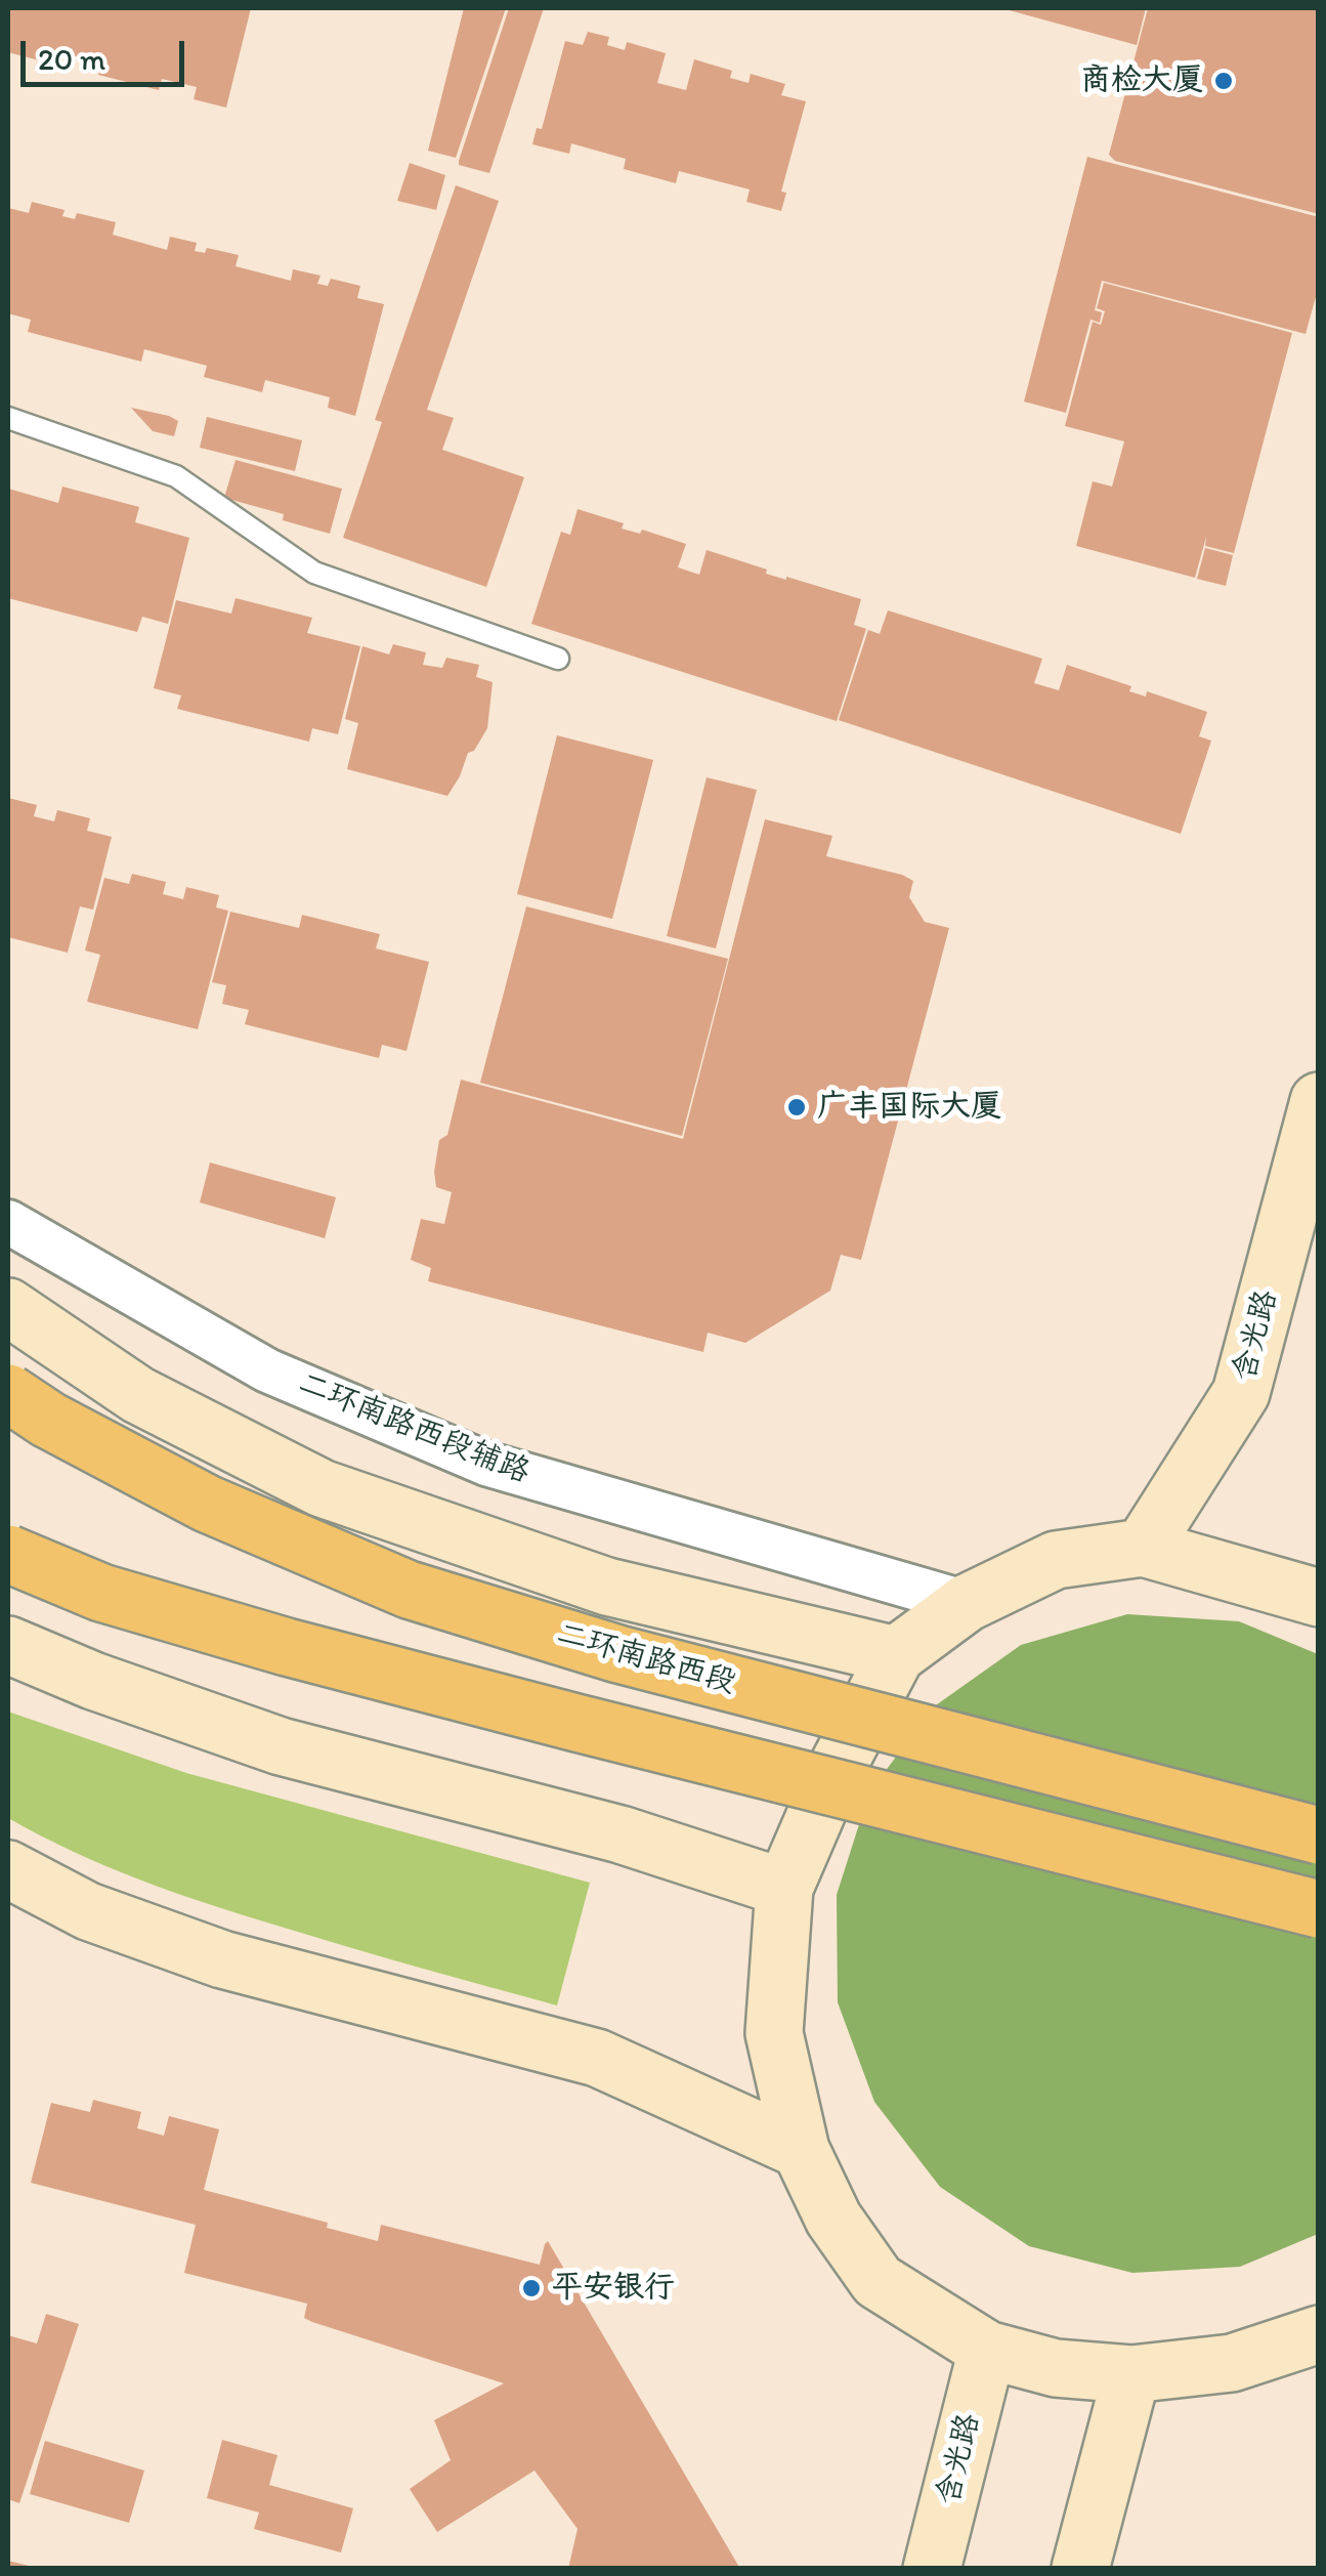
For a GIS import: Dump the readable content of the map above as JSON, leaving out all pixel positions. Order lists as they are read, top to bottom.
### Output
{
  "streets": {
    "highway": ["二环南路西段"],
    "main road": ["含光路"],
    "street": ["二环南路西段辅路"]
  },
  "places": ["商检大厦", "广丰国际大厦", "平安银行"],
  "scale_bar": "20 m"
}
